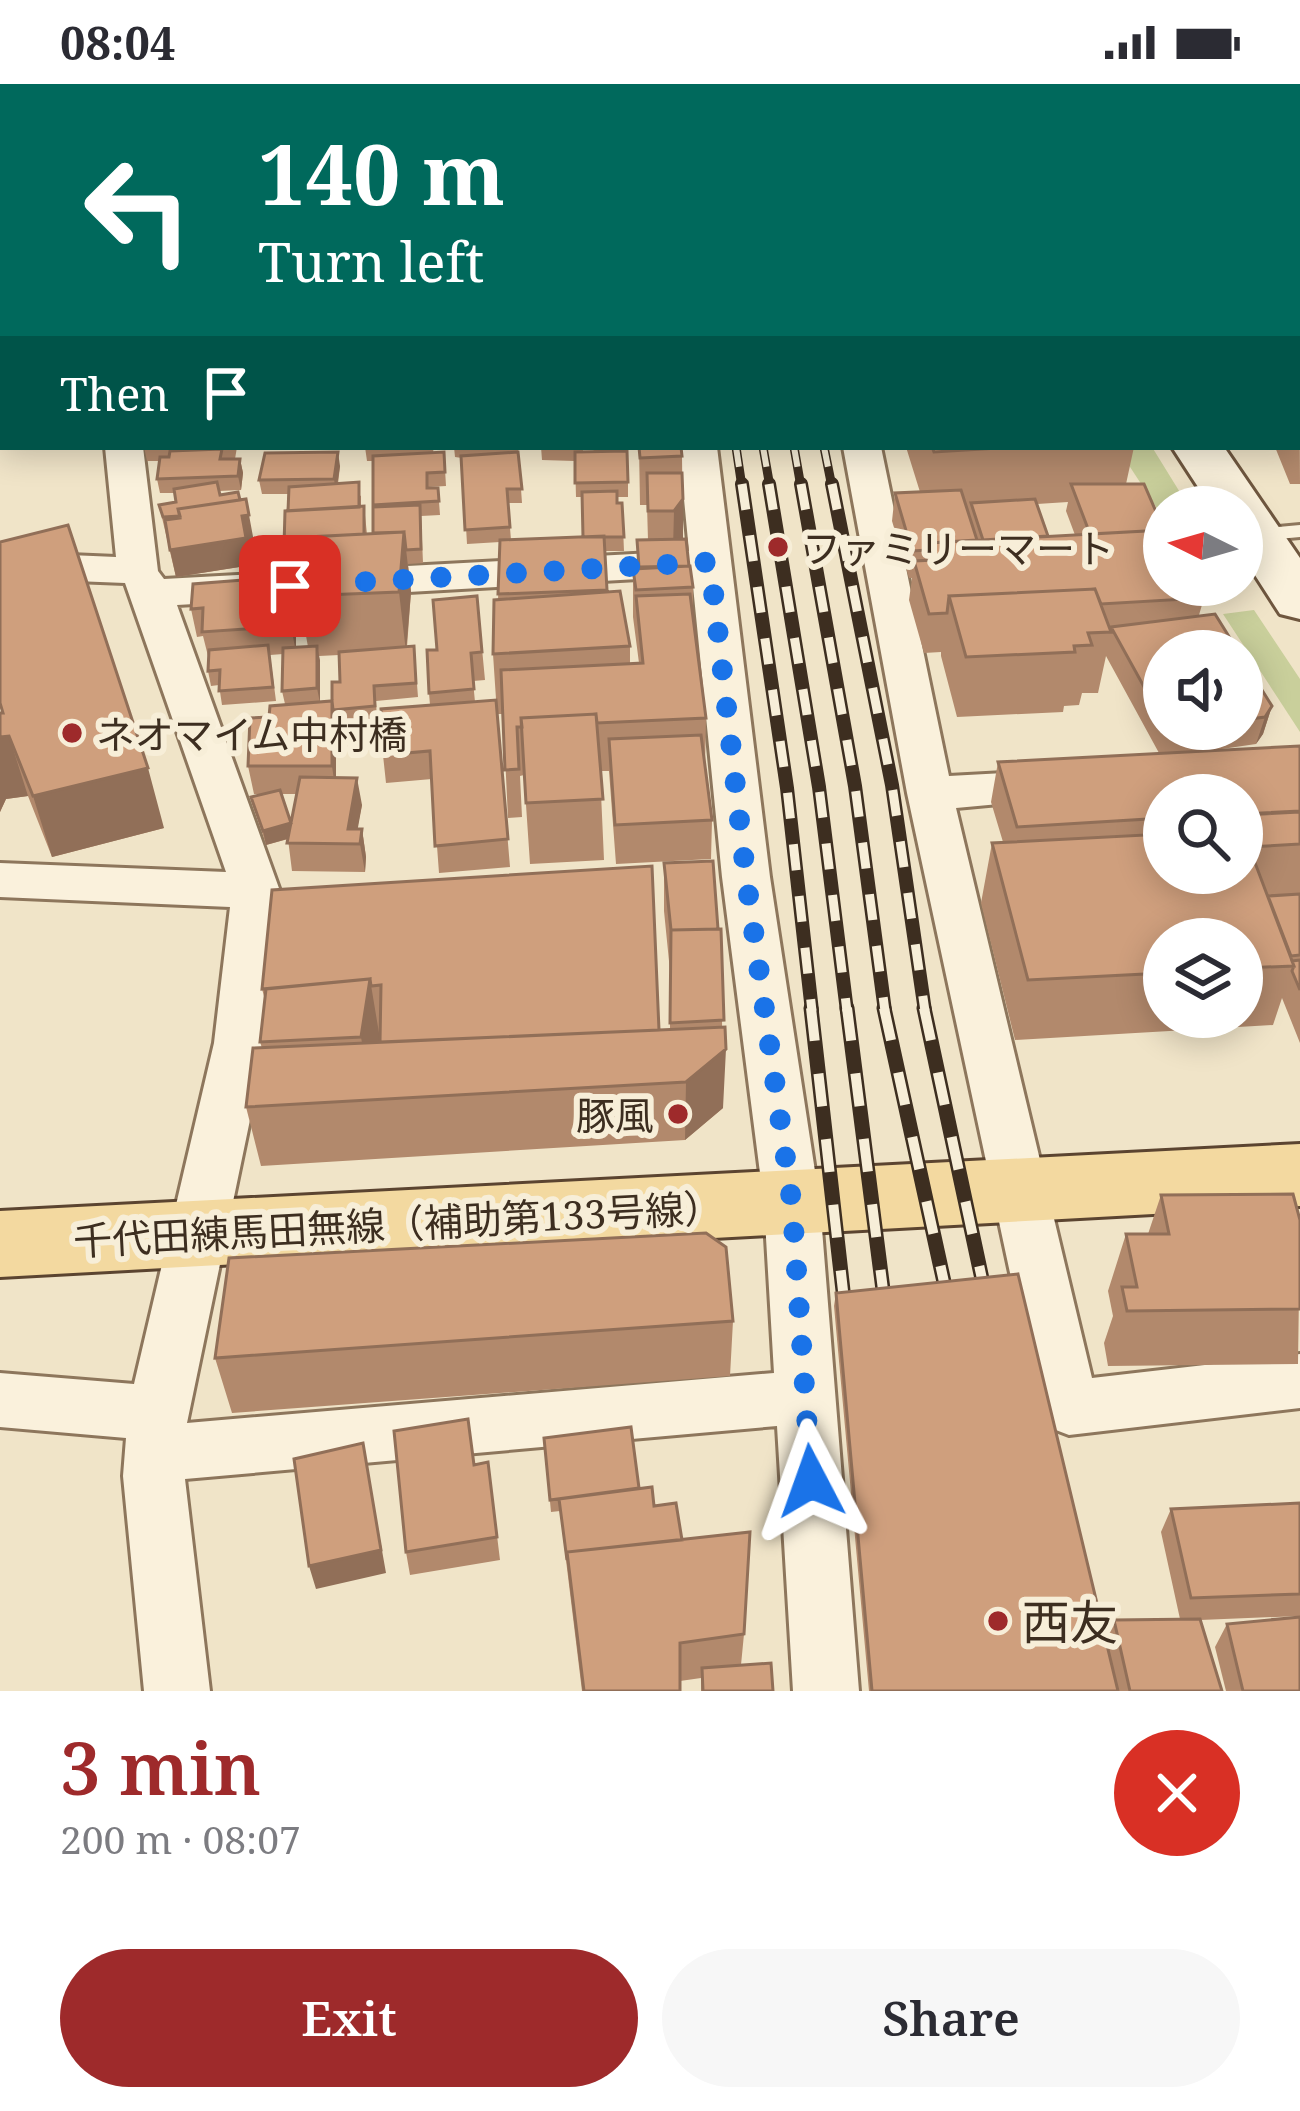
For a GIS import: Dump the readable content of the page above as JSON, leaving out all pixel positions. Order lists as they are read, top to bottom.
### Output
{
  "streets": {
    "main road": ["千代田練馬田無線（補助第133号線）"]
  },
  "places": [
    "ファミリーマート",
    "ネオマイム中村橋",
    "豚風",
    "西友"
  ],
  "north": "left",
  "page": {
    "status": "08:04",
    "turn": ["140 m", "Turn left"],
    "then": "Then",
    "heading": ["3 min", "200 m · 08:07"],
    "buttons": ["Exit", "Share"]
  }
}
